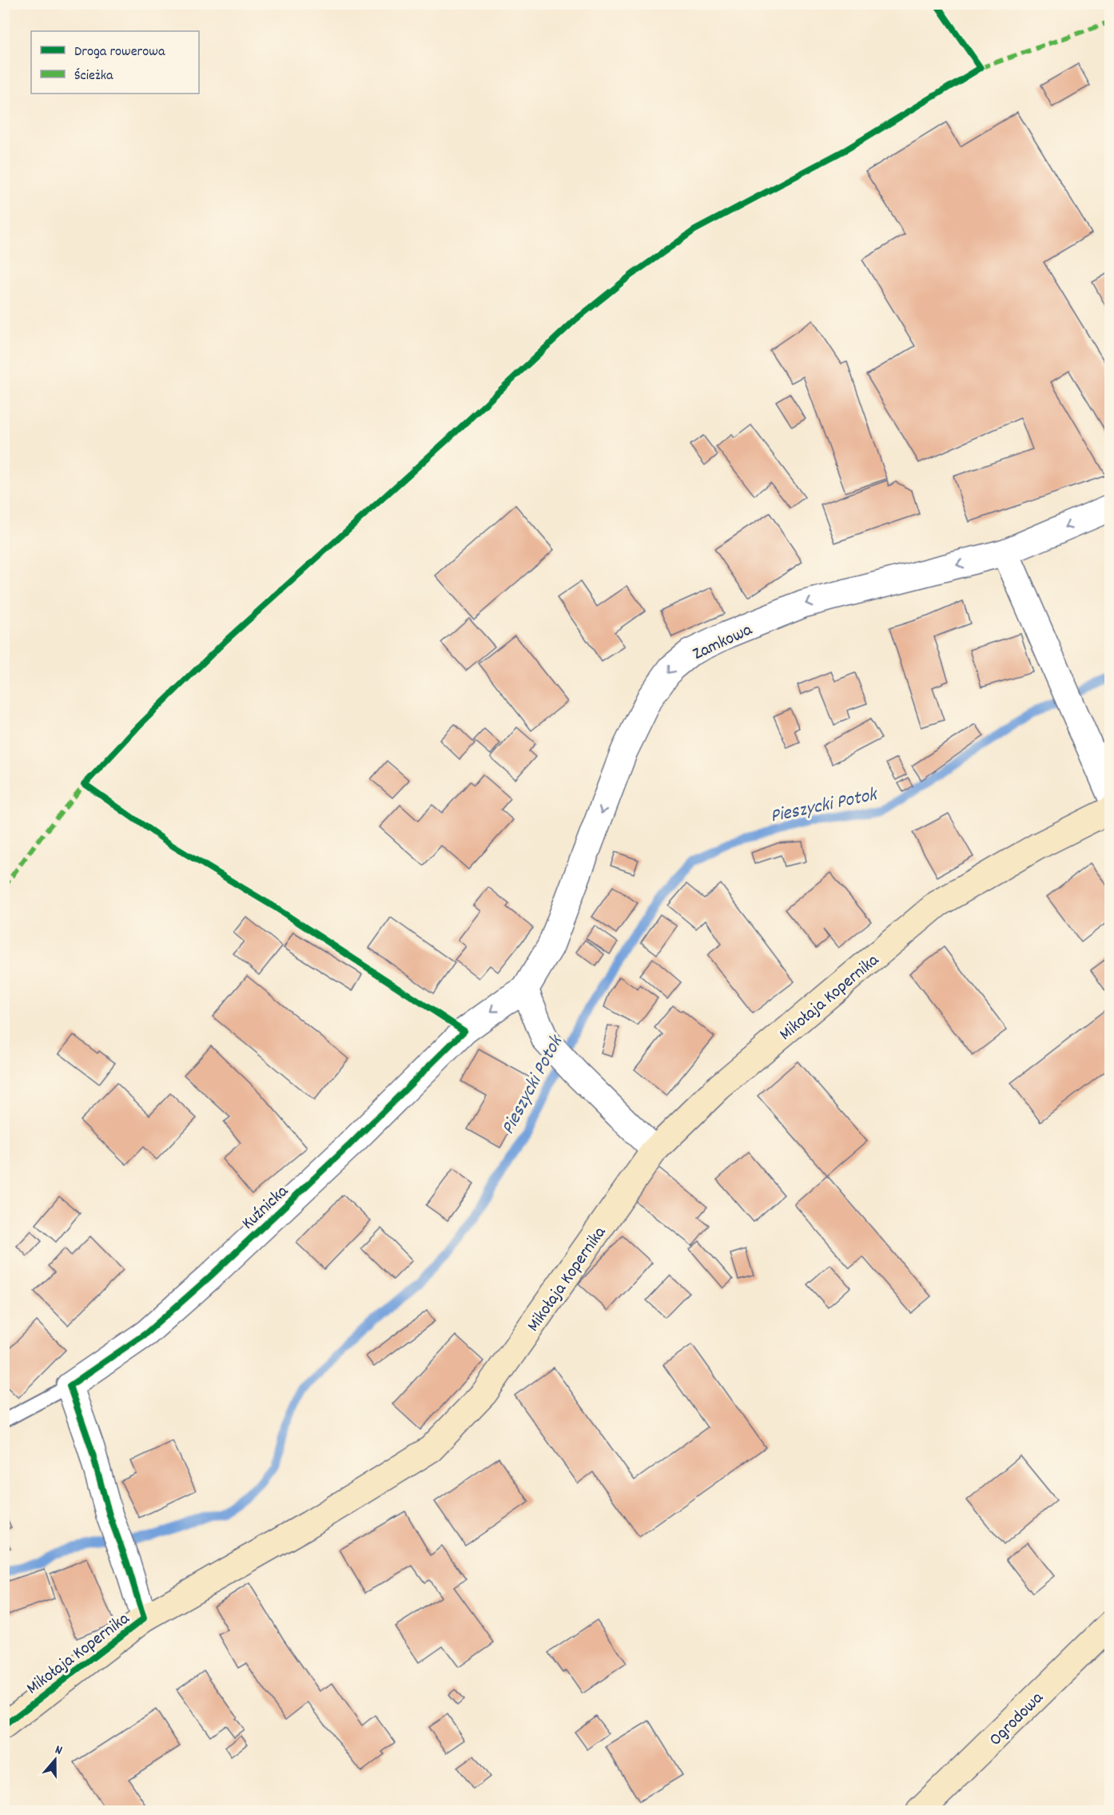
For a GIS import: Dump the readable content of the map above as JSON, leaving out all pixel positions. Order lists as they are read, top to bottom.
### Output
{
  "streets": {
    "street": [
      "Zamkowa",
      "Mikołaja Kopernika",
      "Kuźnicka",
      "Ogrodowa"
    ]
  },
  "crossings": [
    ["Zamkowa", "Kuźnicka"]
  ],
  "one_way": ["Zamkowa", "Kuźnicka"],
  "water": ["Pieszycki Potok"],
  "legend": ["Droga rowerowa", "Ścieżka"],
  "north": "top"
}
